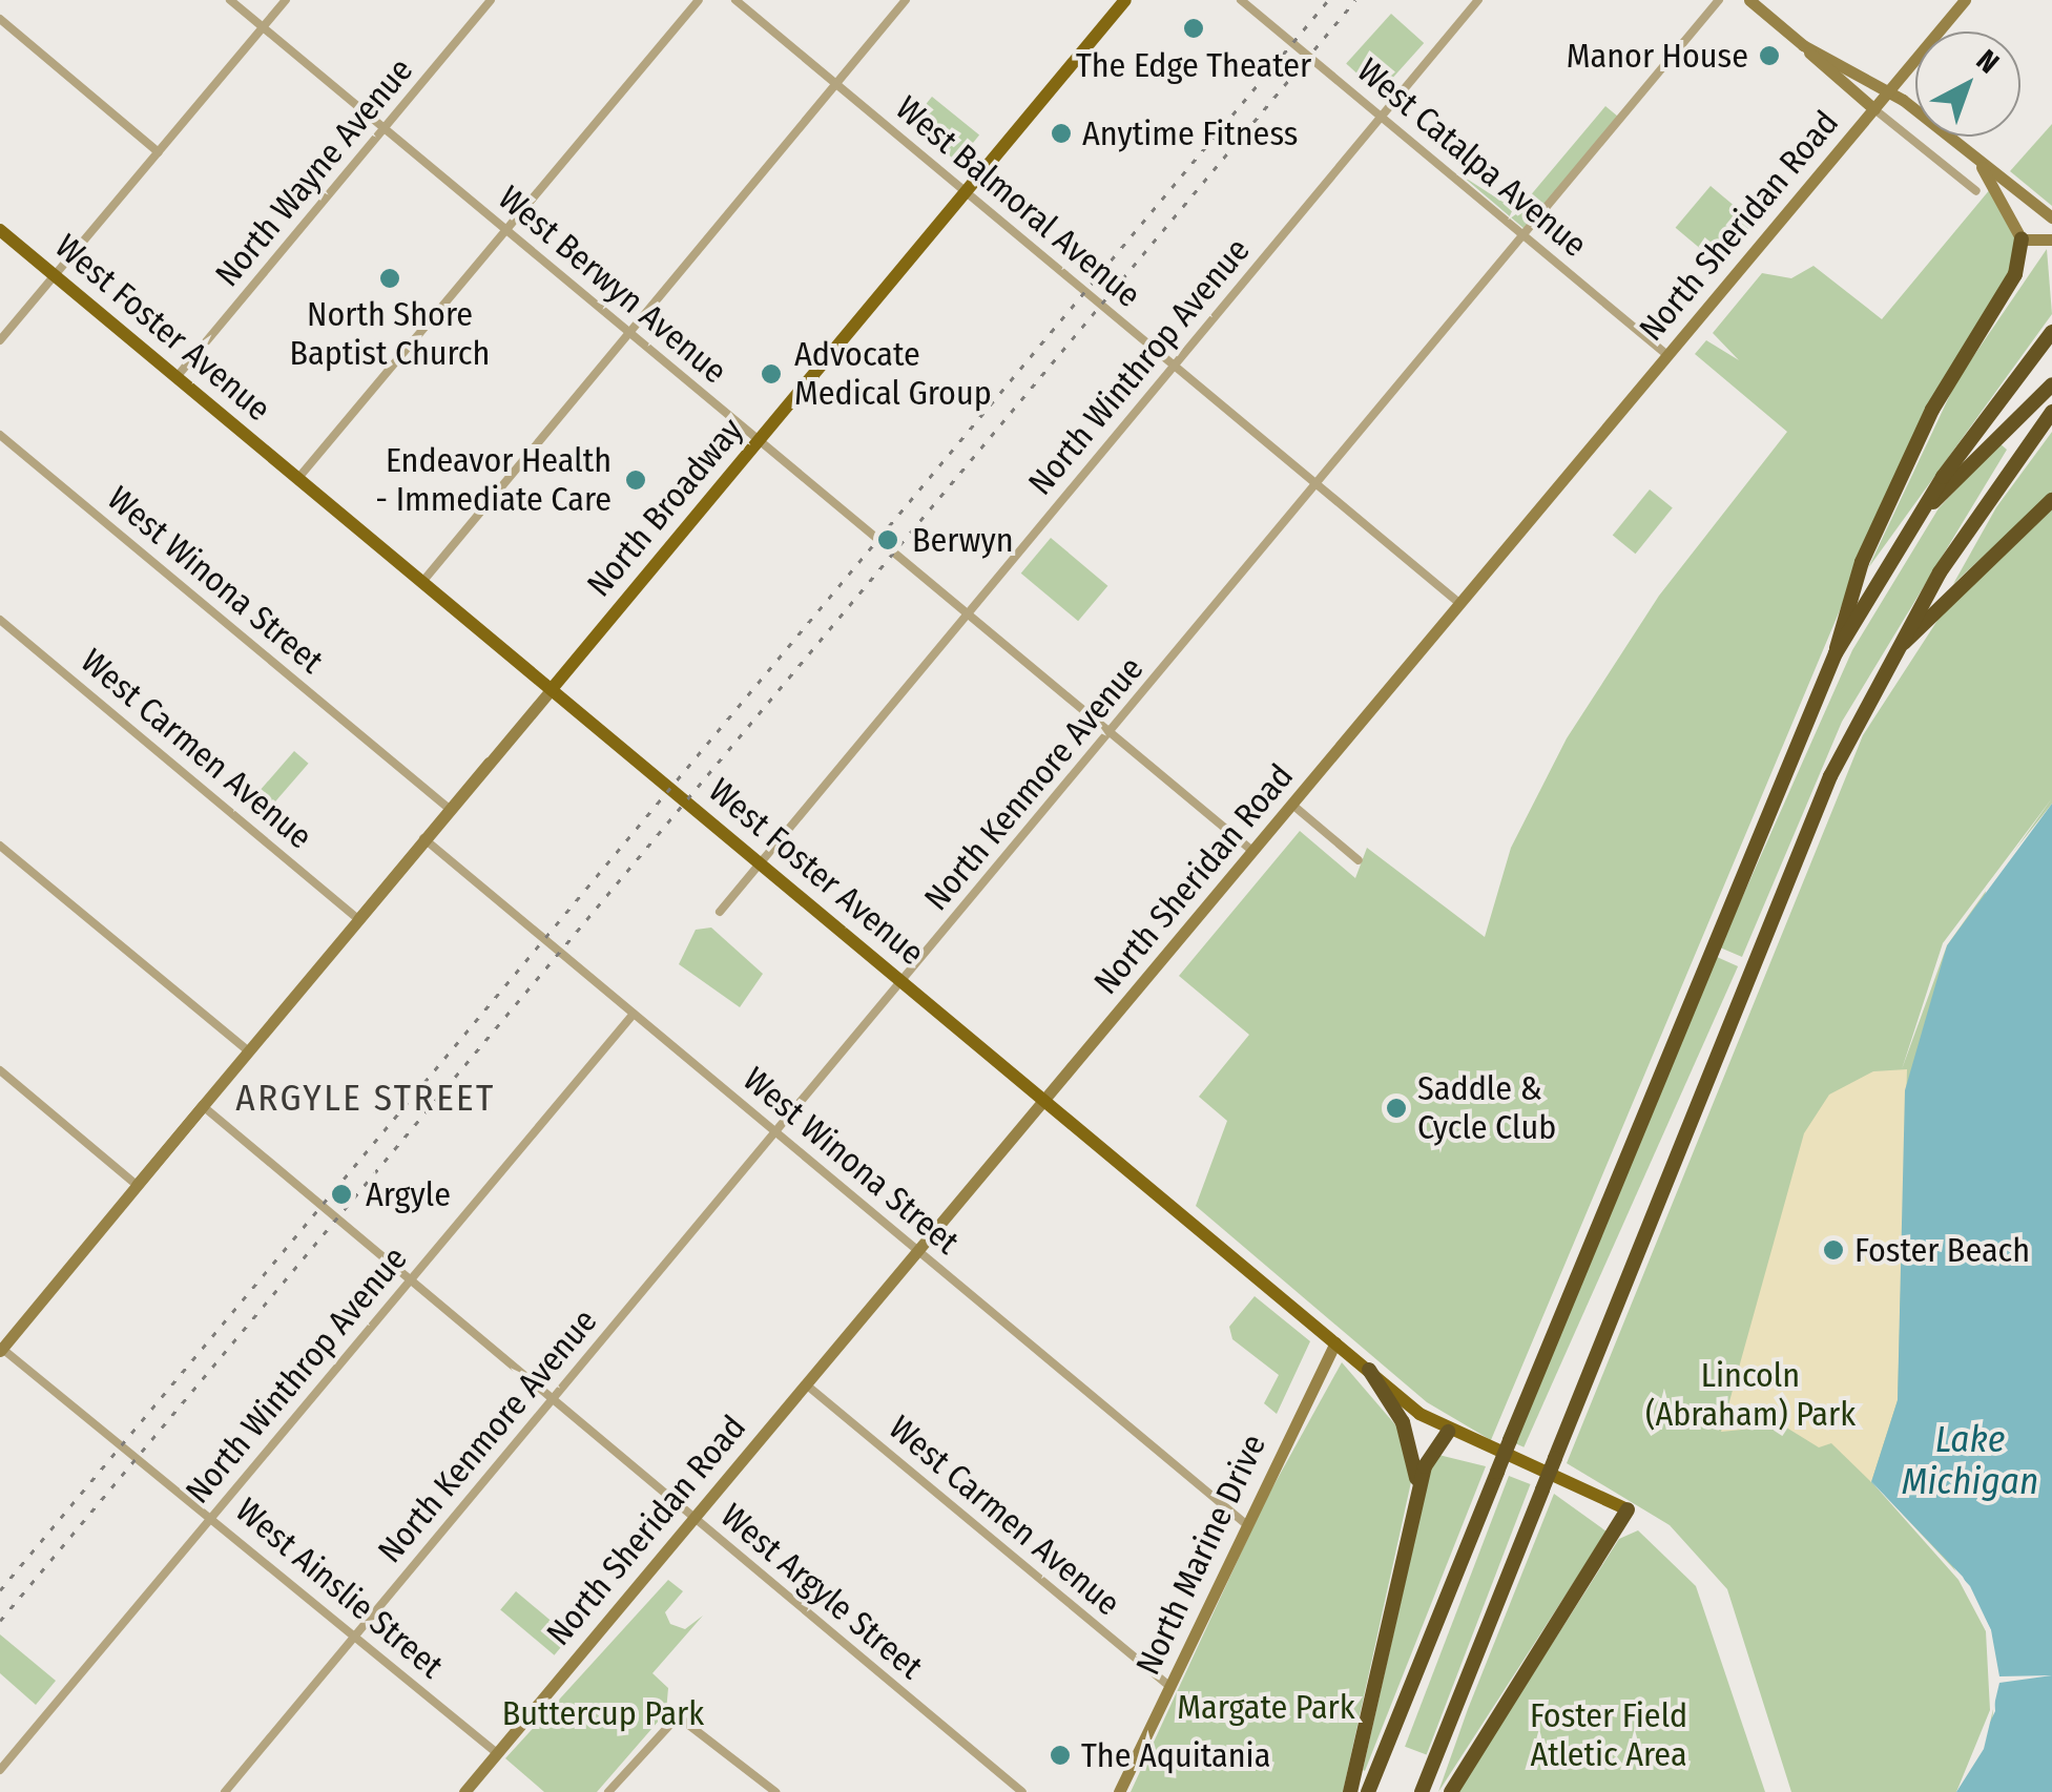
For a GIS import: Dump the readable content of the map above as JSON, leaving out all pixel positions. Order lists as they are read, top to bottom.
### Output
{
  "streets": {
    "main road": [
      "North Sheridan Road",
      "West Foster Avenue",
      "North Broadway",
      "North Marine Drive"
    ],
    "street": [
      "West Catalpa Avenue",
      "North Wayne Avenue",
      "West Balmoral Avenue",
      "West Berwyn Avenue",
      "North Winthrop Avenue",
      "West Winona Street",
      "West Carmen Avenue",
      "North Kenmore Avenue",
      "West Ainslie Street",
      "West Argyle Street"
    ]
  },
  "crossings": [
    ["West Catalpa Avenue", "North Sheridan Road"],
    ["West Catalpa Avenue", "North Winthrop Avenue"],
    ["West Catalpa Avenue", "North Kenmore Avenue"],
    ["North Wayne Avenue", "West Berwyn Avenue"],
    ["North Wayne Avenue", "West Foster Avenue"],
    ["West Balmoral Avenue", "North Sheridan Road"],
    ["West Balmoral Avenue", "North Winthrop Avenue"],
    ["West Balmoral Avenue", "North Broadway"],
    ["West Balmoral Avenue", "North Kenmore Avenue"],
    ["North Sheridan Road", "West Berwyn Avenue"],
    ["North Sheridan Road", "West Foster Avenue"],
    ["North Sheridan Road", "West Winona Street"],
    ["North Sheridan Road", "West Carmen Avenue"],
    ["North Sheridan Road", "West Ainslie Street"],
    ["North Sheridan Road", "West Argyle Street"],
    ["West Berwyn Avenue", "North Winthrop Avenue"],
    ["West Berwyn Avenue", "North Broadway"],
    ["West Berwyn Avenue", "North Kenmore Avenue"],
    ["West Foster Avenue", "North Winthrop Avenue"],
    ["West Foster Avenue", "North Broadway"],
    ["West Foster Avenue", "North Kenmore Avenue"],
    ["West Foster Avenue", "North Marine Drive"],
    ["North Winthrop Avenue", "West Winona Street"],
    ["North Winthrop Avenue", "West Ainslie Street"],
    ["North Winthrop Avenue", "West Argyle Street"],
    ["North Broadway", "West Winona Street"],
    ["North Broadway", "West Carmen Avenue"],
    ["North Broadway", "West Ainslie Street"],
    ["North Broadway", "West Argyle Street"],
    ["West Winona Street", "North Kenmore Avenue"],
    ["West Winona Street", "North Marine Drive"],
    ["West Carmen Avenue", "North Marine Drive"],
    ["North Kenmore Avenue", "West Ainslie Street"],
    ["North Kenmore Avenue", "West Argyle Street"]
  ],
  "districts": ["ARGYLE STREET"],
  "water": ["Lake Michigan"],
  "parks": [
    "Lincoln (Abraham) Park",
    "Margate Park",
    "Buttercup Park",
    "Foster Field Atletic Area"
  ],
  "places": [
    "The Edge Theater",
    "Manor House",
    "Anytime Fitness",
    "North Shore Baptist Church",
    "Advocate Medical Group",
    "Endeavor Health - Immediate Care",
    "Berwyn",
    "Saddle & Cycle Club",
    "Argyle",
    "Foster Beach",
    "The Aquitania"
  ],
  "north": "top right"
}
